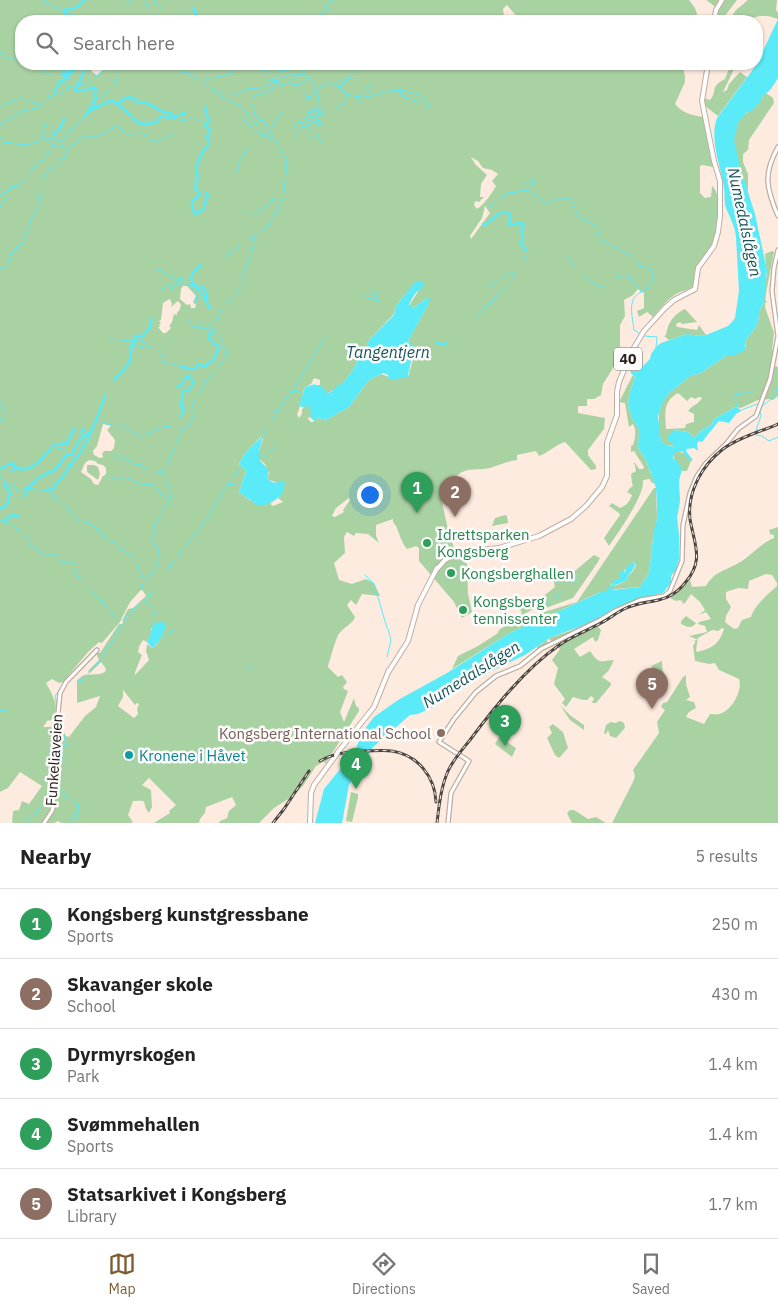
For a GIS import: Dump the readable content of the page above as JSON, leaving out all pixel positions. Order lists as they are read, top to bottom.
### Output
{
  "streets": {
    "main road": ["40", "Funkeliaveien"]
  },
  "water": ["Numedalslågen", "Tangentjern"],
  "places": [
    "Idrettsparken Kongsberg",
    "Kongsberghallen",
    "Kongsberg tennissenter",
    "Kongsberg International School",
    "Kronene i Håvet"
  ],
  "page": {
    "search": "Search here",
    "pins": [
      "1",
      "2",
      "5",
      "3",
      "4"
    ],
    "heading": ["Nearby", "5 results"],
    "list": [
      {
        "mark": "1",
        "name": "Kongsberg kunstgressbane",
        "note": "Sports",
        "value": "250 m"
      },
      {
        "mark": "2",
        "name": "Skavanger skole",
        "note": "School",
        "value": "430 m"
      },
      {
        "mark": "3",
        "name": "Dyrmyrskogen",
        "note": "Park",
        "value": "1.4 km"
      },
      {
        "mark": "4",
        "name": "Svømmehallen",
        "note": "Sports",
        "value": "1.4 km"
      },
      {
        "mark": "5",
        "name": "Statsarkivet i Kongsberg",
        "note": "Library",
        "value": "1.7 km"
      }
    ],
    "nav": ["Map", "Directions", "Saved"]
  }
}
